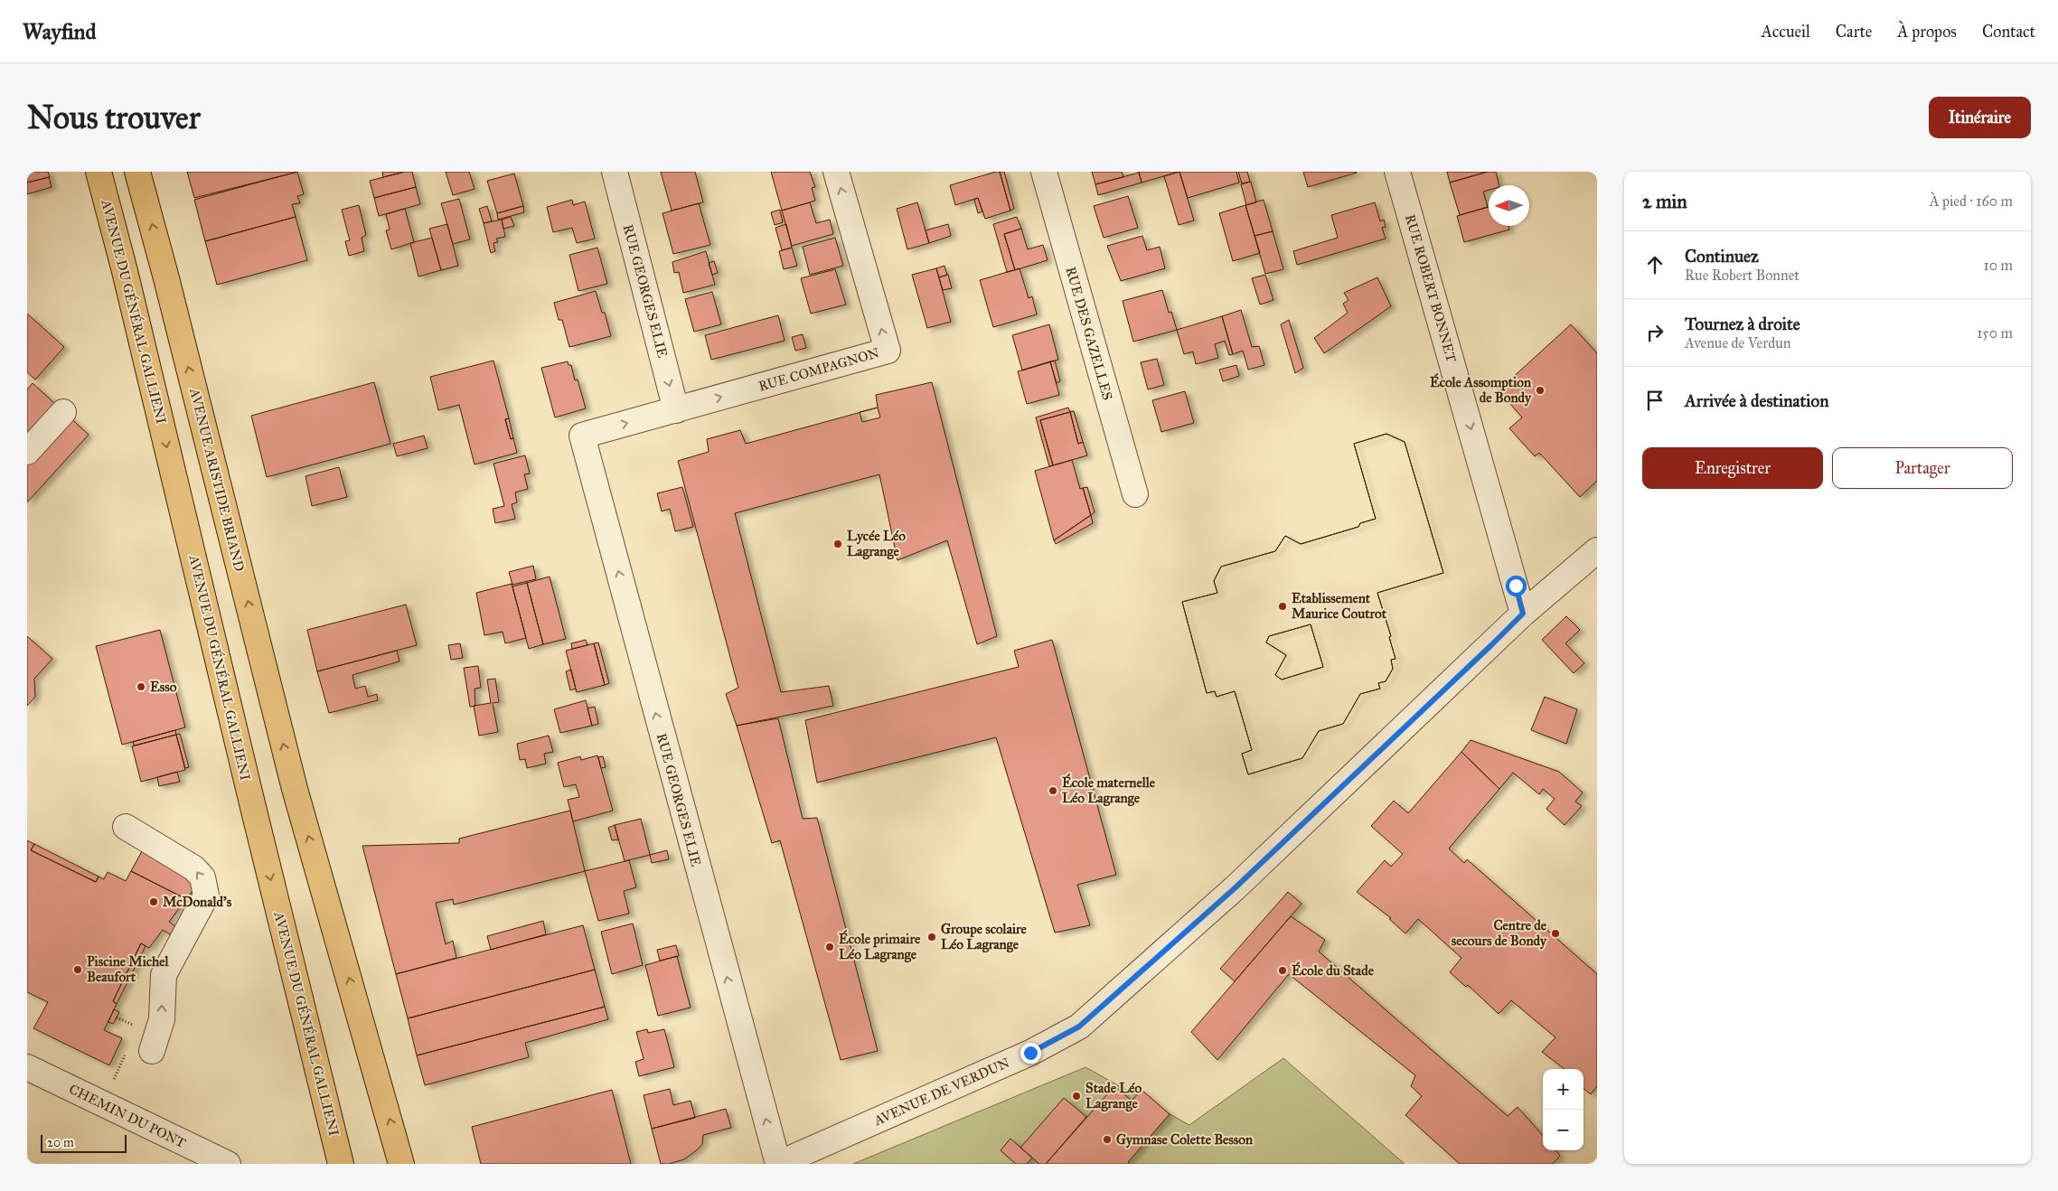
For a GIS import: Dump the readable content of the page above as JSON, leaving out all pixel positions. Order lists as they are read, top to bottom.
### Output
{
  "streets": {
    "main road": ["AVENUE DU GÉNÉRAL GALLIENI", "AVENUE ARISTIDE BRIAND"],
    "street": [
      "RUE ROBERT BONNET",
      "RUE GEORGES ELIE",
      "RUE DES GAZELLES",
      "RUE COMPAGNON",
      "AVENUE DE VERDUN",
      "CHEMIN DU PONT"
    ]
  },
  "crossings": [
    ["RUE ROBERT BONNET", "AVENUE DE VERDUN"],
    ["RUE GEORGES ELIE", "RUE COMPAGNON"],
    ["RUE GEORGES ELIE", "AVENUE DE VERDUN"]
  ],
  "one_way": ["RUE ROBERT BONNET", "AVENUE DU GÉNÉRAL GALLIENI", "AVENUE ARISTIDE BRIAND"],
  "places": [
    "École Assomption de Bondy",
    "Lycée Léo Lagrange",
    "Etablissement Maurice Coutrot",
    "Esso",
    "École maternelle Léo Lagrange",
    "McDonald's",
    "Centre de secours de Bondy",
    "Groupe scolaire Léo Lagrange",
    "École primaire Léo Lagrange",
    "Piscine Michel Beaufort",
    "École du Stade",
    "Stade Léo Lagrange",
    "Gymnase Colette Besson"
  ],
  "scale_bar": "20 m",
  "north": "left",
  "page": {
    "header": "Wayfind",
    "nav": [
      "Accueil",
      "Carte",
      "À propos",
      "Contact"
    ],
    "buttons": [
      "Itinéraire",
      ["Enregistrer", "Partager"]
    ],
    "title": "Nous trouver",
    "heading": ["2 min", "À pied · 160 m"],
    "list": [
      ["Continuez", "Rue Robert Bonnet", "10 m"],
      ["Tournez à droite", "Avenue de Verdun", "150 m"],
      "Arrivée à destination"
    ],
    "map_buttons": ["+", "−"],
    "scale": "20 m"
  }
}
